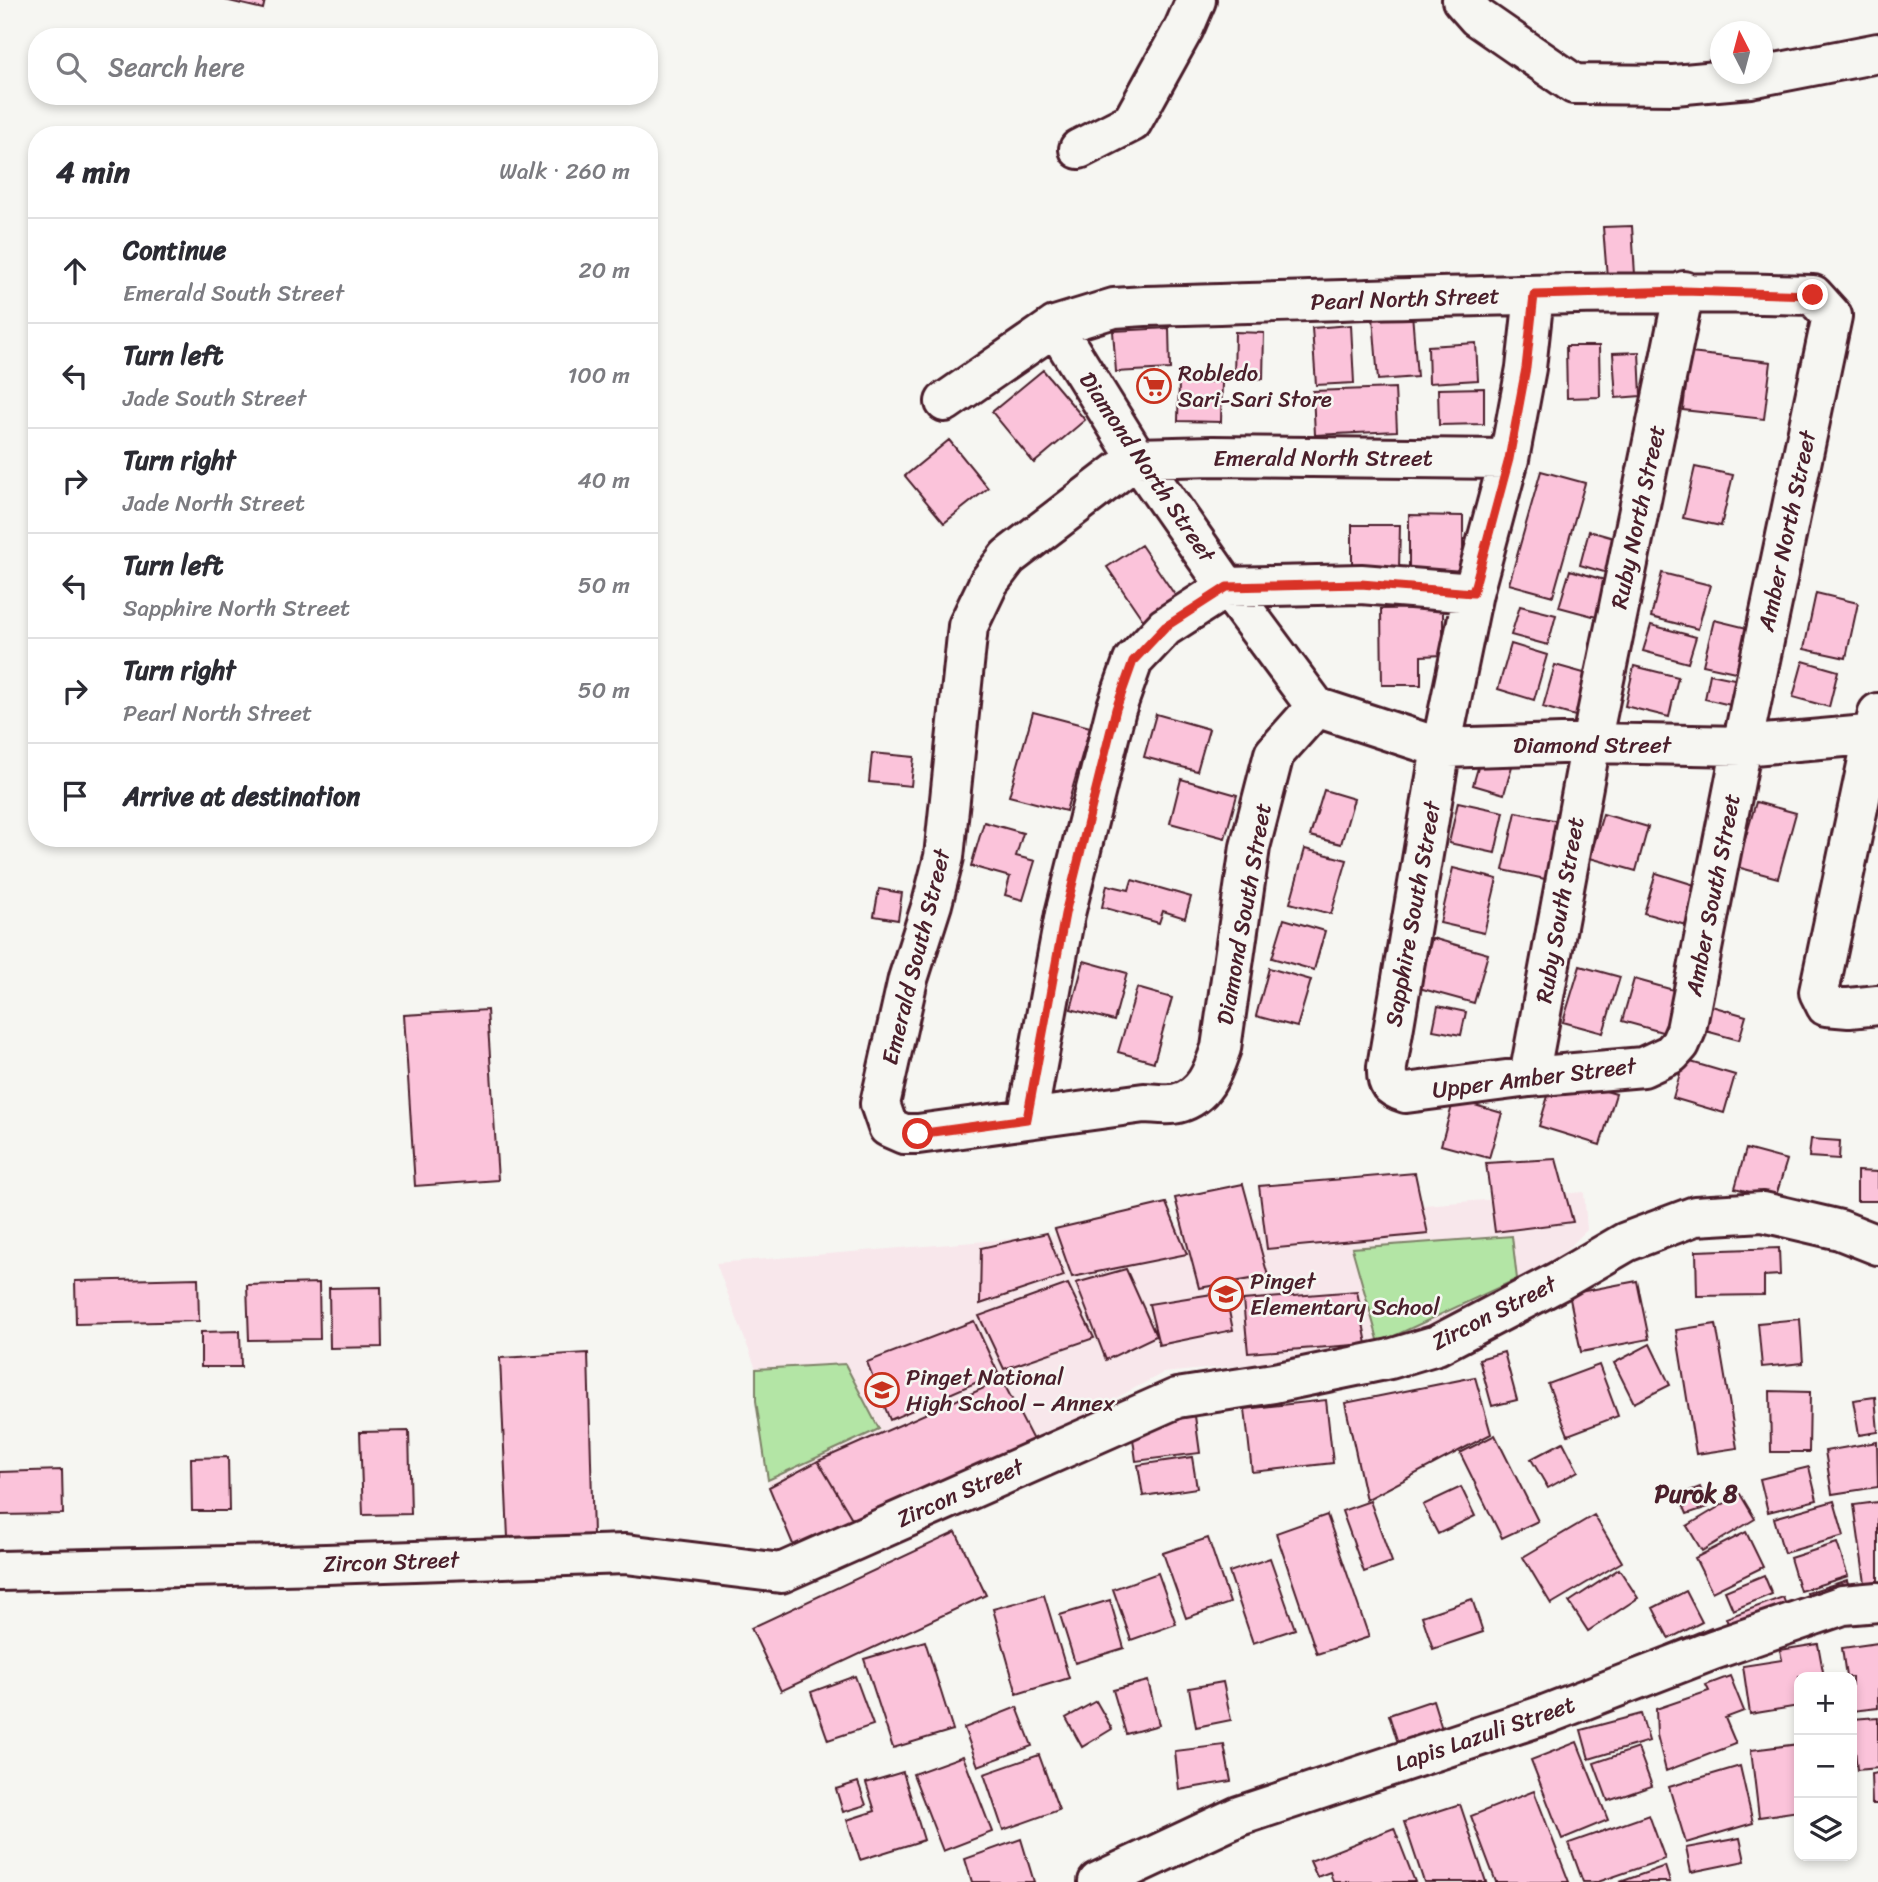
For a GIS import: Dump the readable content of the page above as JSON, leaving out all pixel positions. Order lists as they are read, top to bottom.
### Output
{
  "streets": {
    "street": [
      "Pearl North Street",
      "Emerald North Street",
      "Diamond North Street",
      "Ruby North Street",
      "Amber North Street",
      "Diamond Street",
      "Amber South Street",
      "Ruby South Street",
      "Diamond South Street",
      "Sapphire South Street",
      "Emerald South Street",
      "Upper Amber Street",
      "Zircon Street",
      "Lapis Lazuli Street"
    ]
  },
  "crossings": [
    ["Pearl North Street", "Diamond North Street"],
    ["Pearl North Street", "Ruby North Street"],
    ["Pearl North Street", "Amber North Street"],
    ["Pearl North Street", "Sapphire South Street"],
    ["Emerald North Street", "Diamond North Street"],
    ["Emerald North Street", "Sapphire South Street"],
    ["Emerald North Street", "Emerald South Street"],
    ["Diamond North Street", "Diamond Street"],
    ["Diamond North Street", "Diamond South Street"],
    ["Diamond North Street", "Emerald South Street"],
    ["Ruby North Street", "Diamond Street"],
    ["Ruby North Street", "Ruby South Street"],
    ["Amber North Street", "Diamond Street"],
    ["Amber North Street", "Amber South Street"],
    ["Diamond Street", "Amber South Street"],
    ["Diamond Street", "Ruby South Street"],
    ["Diamond Street", "Diamond South Street"],
    ["Diamond Street", "Sapphire South Street"],
    ["Amber South Street", "Upper Amber Street"],
    ["Ruby South Street", "Upper Amber Street"],
    ["Diamond South Street", "Emerald South Street"],
    ["Sapphire South Street", "Upper Amber Street"]
  ],
  "districts": ["Purok 8"],
  "places": {
    "supermarket": ["Robledo Sari-Sari Store"],
    "school or university": ["Pinget Elementary School", "Pinget National High School – Annex"]
  },
  "north": "top",
  "page": {
    "search": "Search here",
    "heading": ["4 min", "Walk · 260 m"],
    "list": [
      ["Continue", "Emerald South Street", "20 m"],
      ["Turn left", "Jade South Street", "100 m"],
      ["Turn right", "Jade North Street", "40 m"],
      ["Turn left", "Sapphire North Street", "50 m"],
      ["Turn right", "Pearl North Street", "50 m"],
      "Arrive at destination"
    ],
    "map_buttons": ["+", "−"]
  }
}
